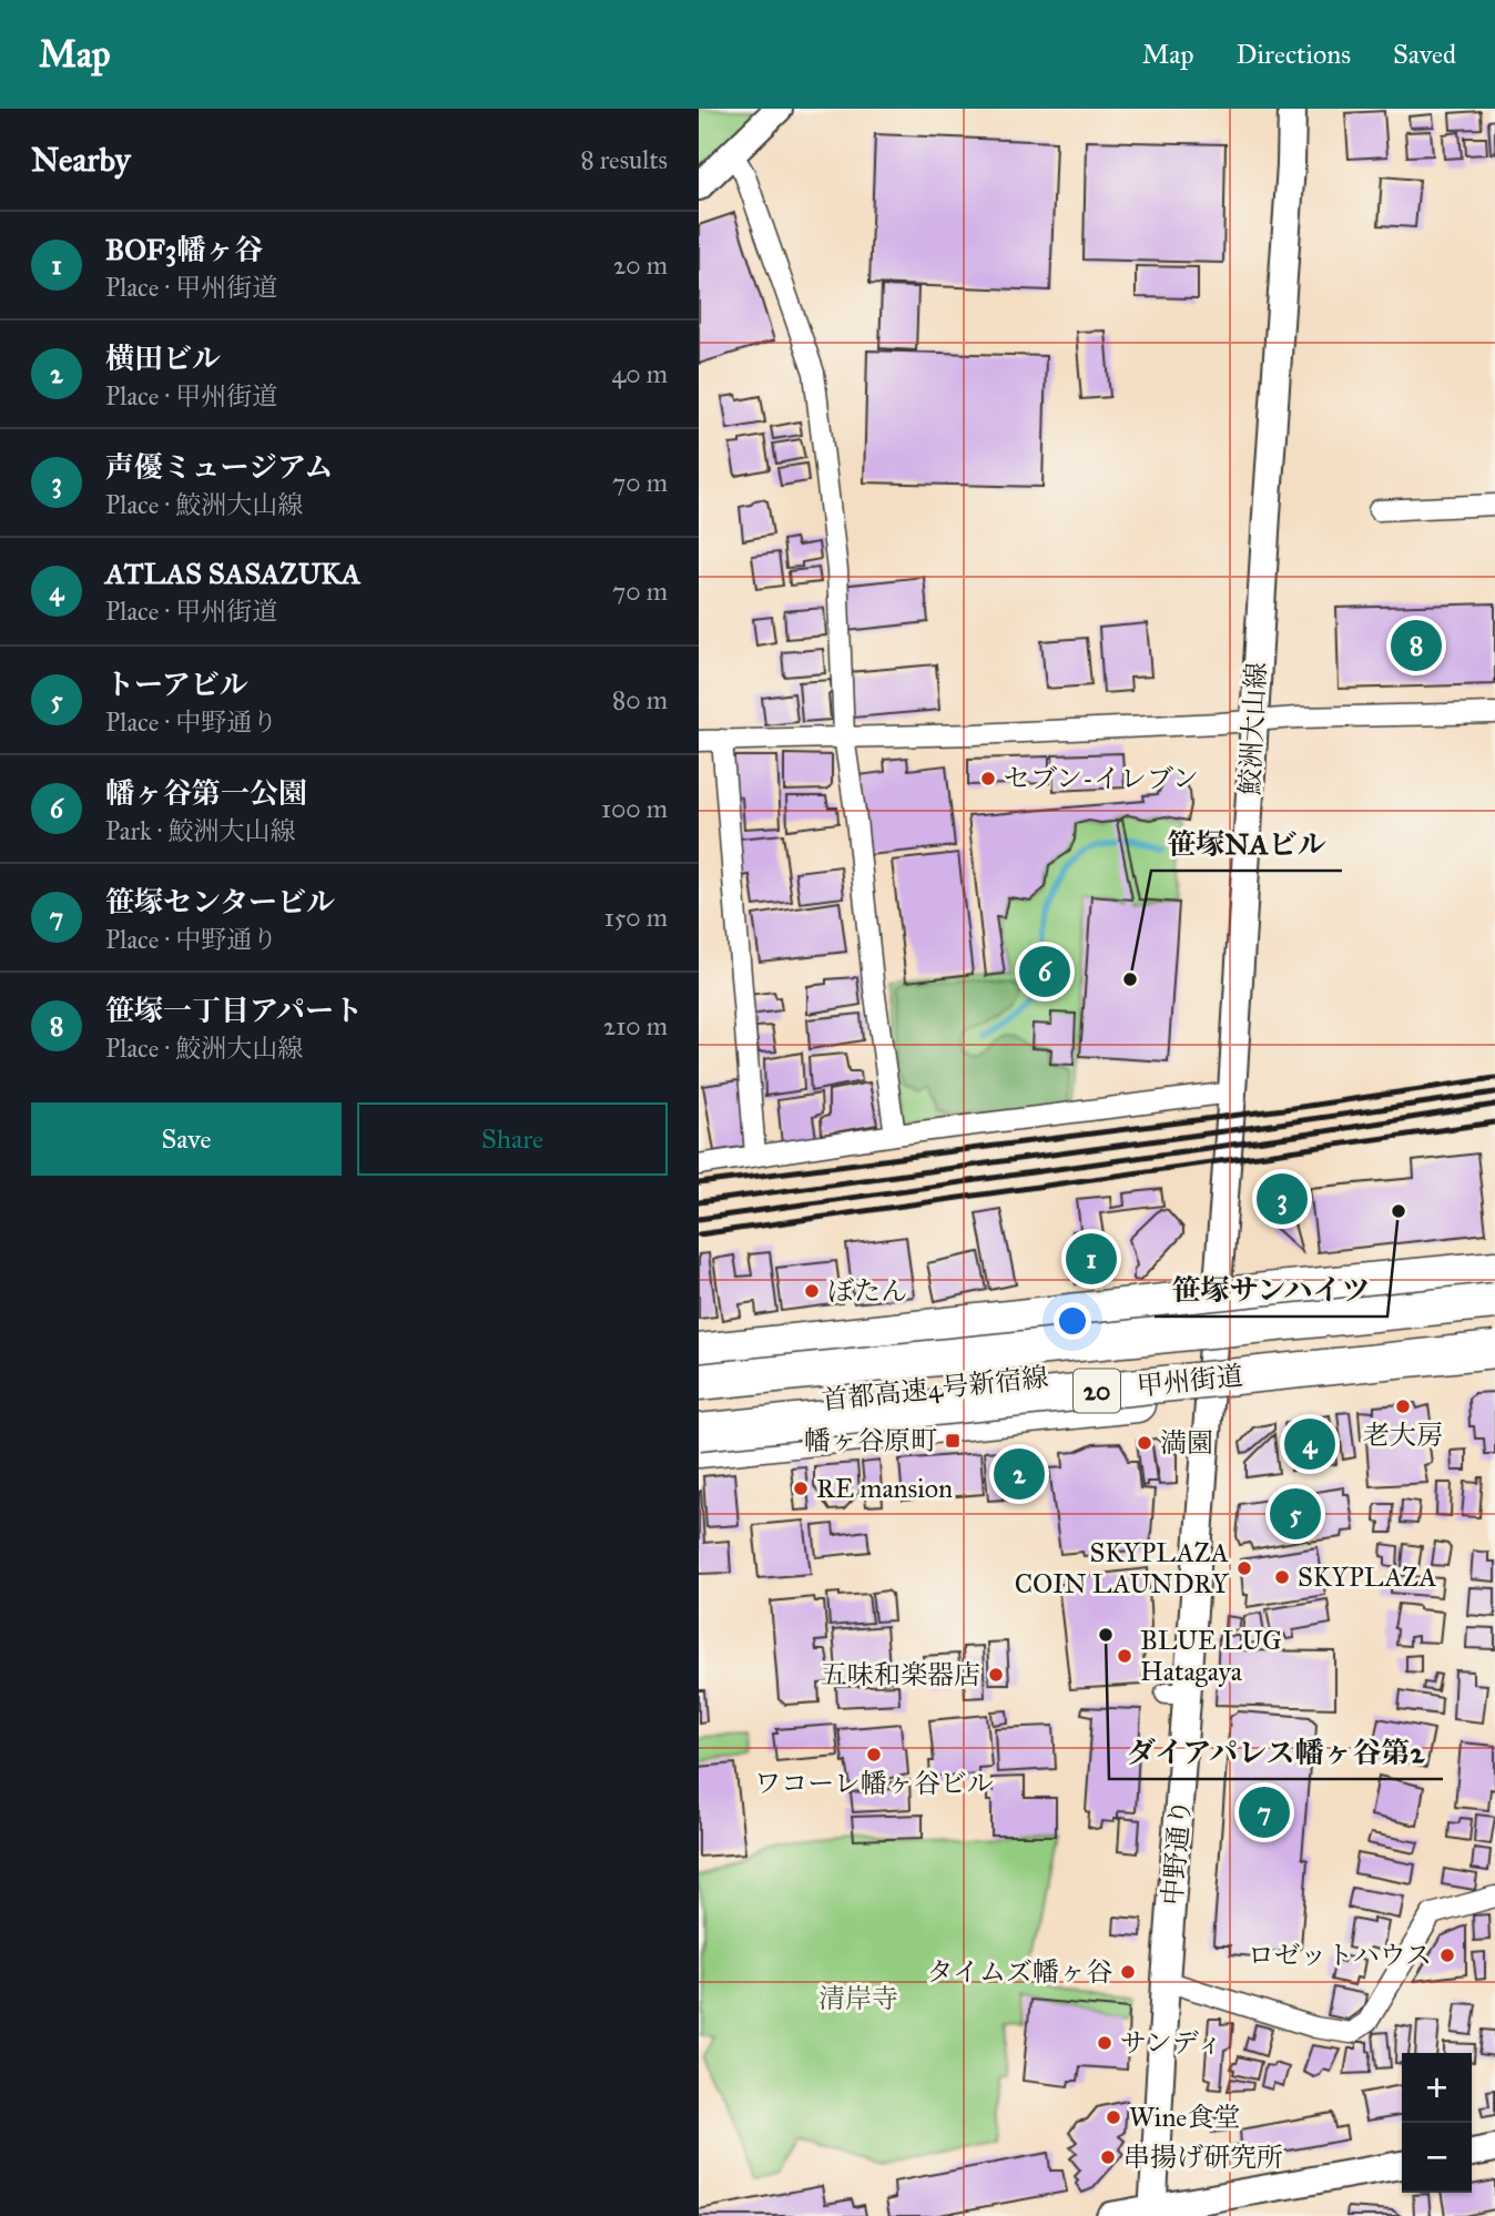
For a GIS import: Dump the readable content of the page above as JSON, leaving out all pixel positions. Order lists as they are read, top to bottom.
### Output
{
  "streets": {
    "highway": ["甲州街道", "首都高速4号新宿線", "20"],
    "main road": ["鮫洲大山線", "中野通り"]
  },
  "crossings": [
    ["鮫洲大山線", "20"],
    ["鮫洲大山線", "中野通り"],
    ["20", "中野通り"]
  ],
  "parks": ["清岸寺"],
  "places": {
    "other": [
      "セブン-イレブン",
      "笹塚NAビル",
      "笹塚サンハイツ",
      "ぼたん",
      "老大房",
      "満園",
      "RE mansion",
      "SKYPLAZA COIN LAUNDRY",
      "SKYPLAZA",
      "ダイアパレス幡ヶ谷第2",
      "BLUE LUG Hatagaya",
      "五味和楽器店",
      "ワコーレ幡ヶ谷ビル",
      "ロゼットハウス",
      "タイムズ幡ヶ谷",
      "サンディ",
      "Wine食堂",
      "串揚げ研究所"
    ],
    "transit": ["幡ヶ谷原町"]
  },
  "page": {
    "header": "Map",
    "nav": ["Map", "Directions", "Saved"],
    "heading": ["Nearby", "8 results"],
    "list": [
      {
        "mark": "1",
        "name": "BOF3幡ヶ谷",
        "note": "Place · 甲州街道",
        "value": "20 m"
      },
      {
        "mark": "2",
        "name": "横田ビル",
        "note": "Place · 甲州街道",
        "value": "40 m"
      },
      {
        "mark": "3",
        "name": "声優ミュージアム",
        "note": "Place · 鮫洲大山線",
        "value": "70 m"
      },
      {
        "mark": "4",
        "name": "ATLAS SASAZUKA",
        "note": "Place · 甲州街道",
        "value": "70 m"
      },
      {
        "mark": "5",
        "name": "トーアビル",
        "note": "Place · 中野通り",
        "value": "80 m"
      },
      {
        "mark": "6",
        "name": "幡ヶ谷第一公園",
        "note": "Park · 鮫洲大山線",
        "value": "100 m"
      },
      {
        "mark": "7",
        "name": "笹塚センタービル",
        "note": "Place · 中野通り",
        "value": "150 m"
      },
      {
        "mark": "8",
        "name": "笹塚一丁目アパート",
        "note": "Place · 鮫洲大山線",
        "value": "210 m"
      }
    ],
    "pins": [
      "8",
      "6",
      "3",
      "1",
      "4",
      "2",
      "5",
      "7"
    ],
    "buttons": ["Save", "Share"],
    "map_buttons": ["+", "−"]
  }
}
